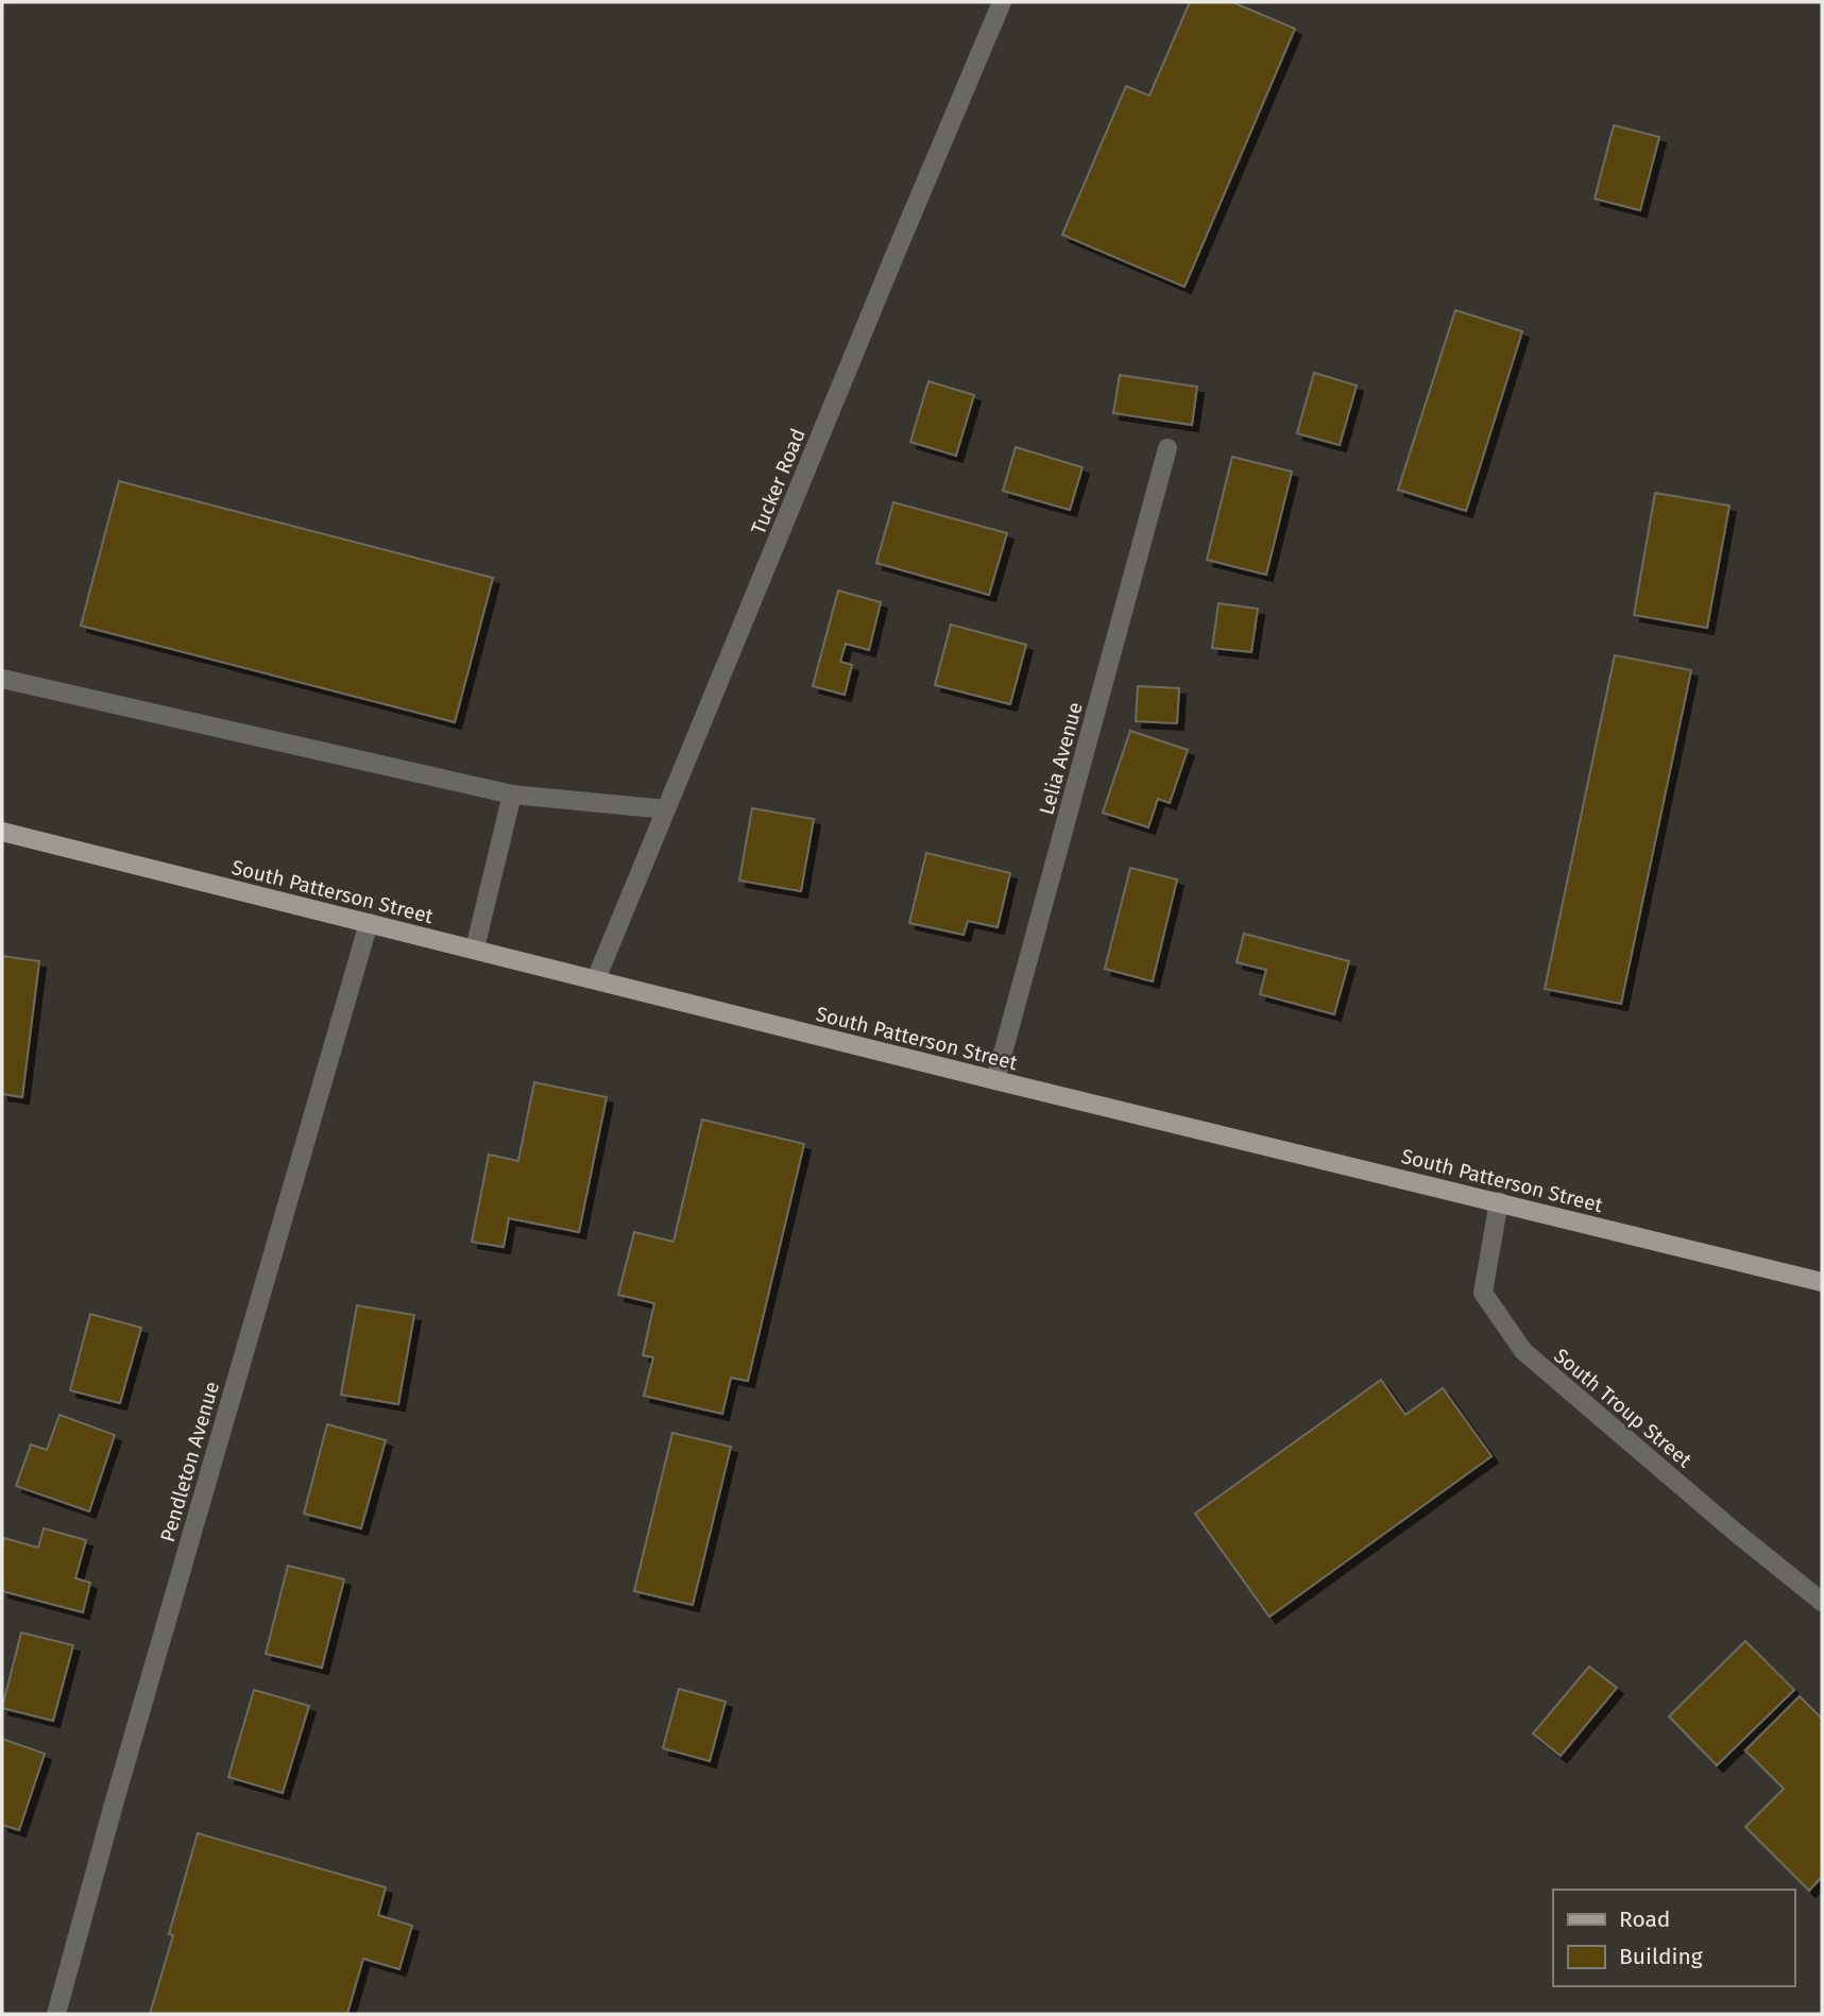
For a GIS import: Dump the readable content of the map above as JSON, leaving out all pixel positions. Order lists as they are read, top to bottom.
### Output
{
  "streets": {
    "main road": ["South Patterson Street"],
    "street": [
      "Tucker Road",
      "Lelia Avenue",
      "South Troup Street",
      "Pendleton Avenue"
    ]
  },
  "crossings": [
    ["Tucker Road", "South Patterson Street"],
    ["Lelia Avenue", "South Patterson Street"],
    ["South Patterson Street", "South Troup Street"],
    ["South Patterson Street", "Pendleton Avenue"]
  ],
  "legend": ["Road", "Building"]
}
